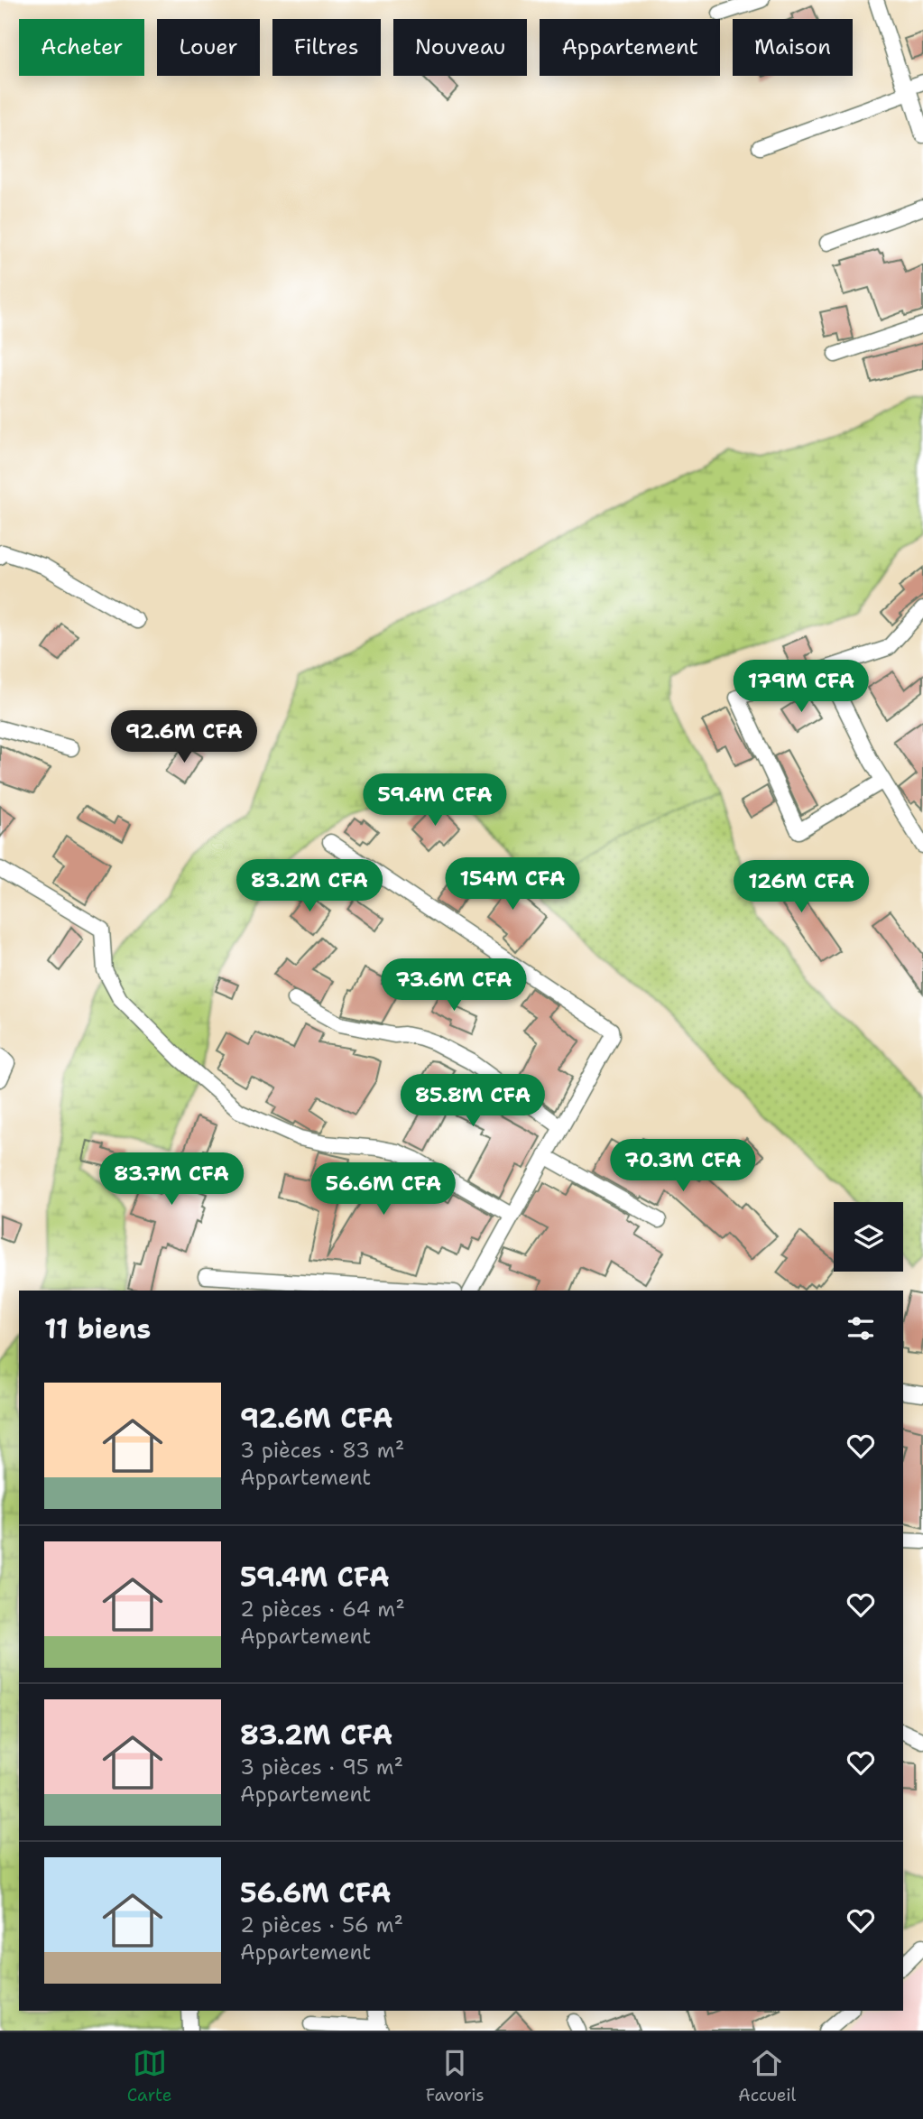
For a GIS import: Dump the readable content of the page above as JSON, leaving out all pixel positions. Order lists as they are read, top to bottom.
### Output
{
  "page": {
    "chip": [
      "Acheter",
      "Louer",
      "Filtres",
      "Nouveau",
      "Appartement",
      "Maison"
    ],
    "price": [
      "179M CFA",
      "92.6M CFA",
      "59.4M CFA",
      "154M CFA",
      "83.2M CFA",
      "126M CFA",
      "73.6M CFA",
      "85.8M CFA",
      "70.3M CFA",
      "83.7M CFA",
      "56.6M CFA"
    ],
    "heading": "11 biens",
    "list": [
      {
        "name": "92.6M CFA",
        "note": "3 pièces · 83 m² · Appartement"
      },
      {
        "name": "59.4M CFA",
        "note": "2 pièces · 64 m² · Appartement"
      },
      {
        "name": "83.2M CFA",
        "note": "3 pièces · 95 m² · Appartement"
      },
      {
        "name": "56.6M CFA",
        "note": "2 pièces · 56 m² · Appartement"
      }
    ],
    "tabs": ["Carte", "Favoris", "Accueil"]
  }
}
